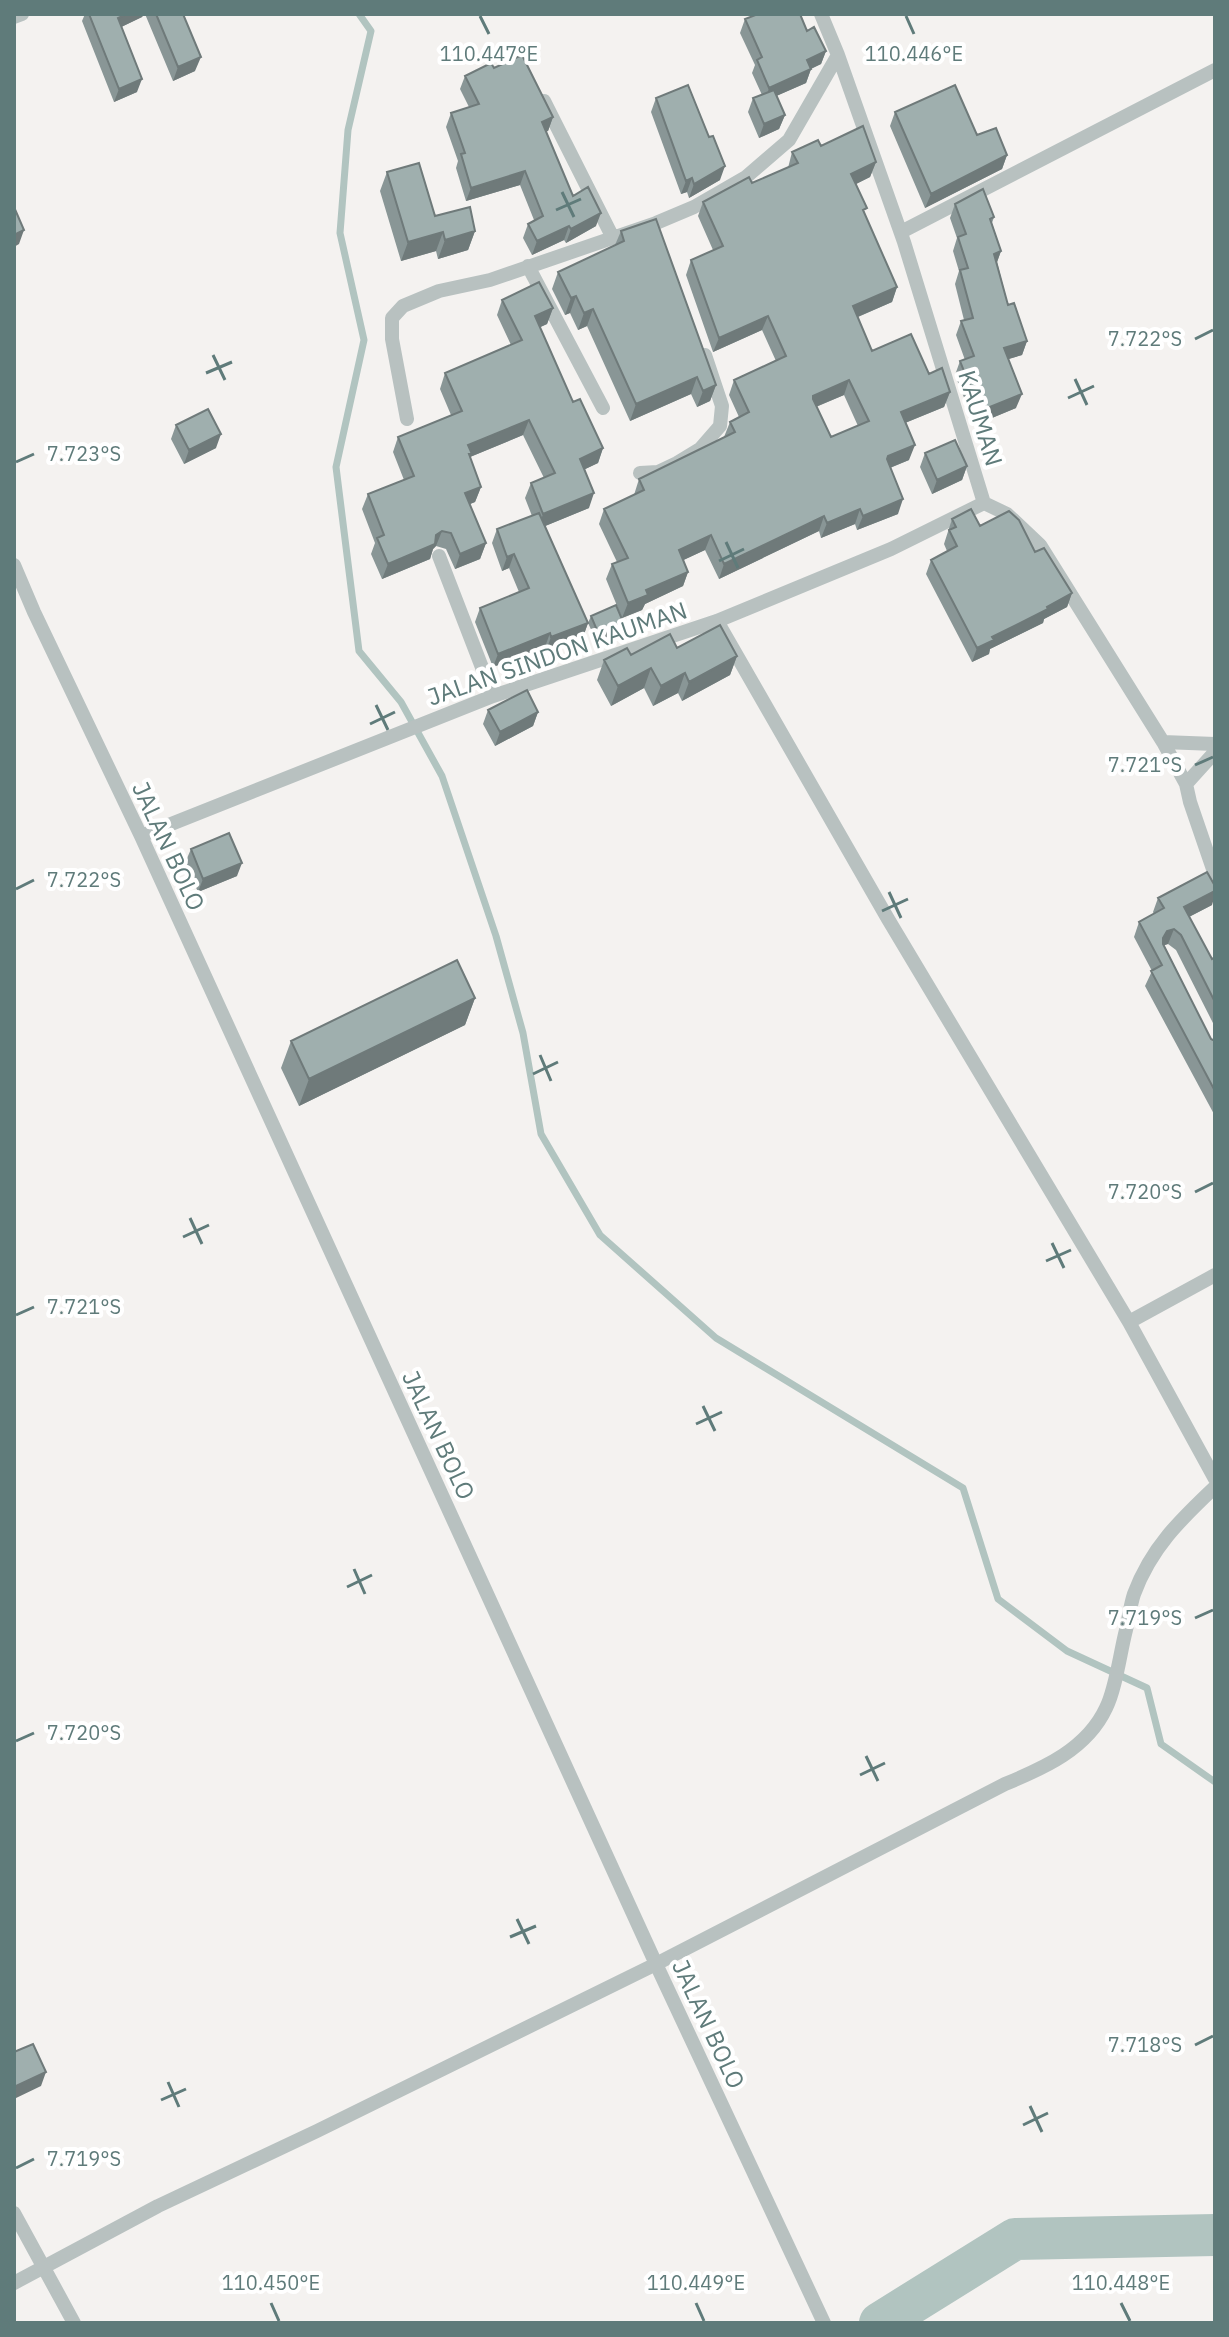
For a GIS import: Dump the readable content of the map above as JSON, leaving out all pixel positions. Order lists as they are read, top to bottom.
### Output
{
  "streets": {
    "street": ["KAUMAN", "JALAN SINDON KAUMAN", "JALAN BOLO"]
  },
  "crossings": [
    ["KAUMAN", "JALAN SINDON KAUMAN"],
    ["JALAN SINDON KAUMAN", "JALAN BOLO"]
  ],
  "coordinates": [
    "110.447°E",
    "110.446°E",
    "7.722°S",
    "7.723°S",
    "7.721°S",
    "7.720°S",
    "7.719°S",
    "7.718°S",
    "110.450°E",
    "110.449°E",
    "110.448°E"
  ]
}
